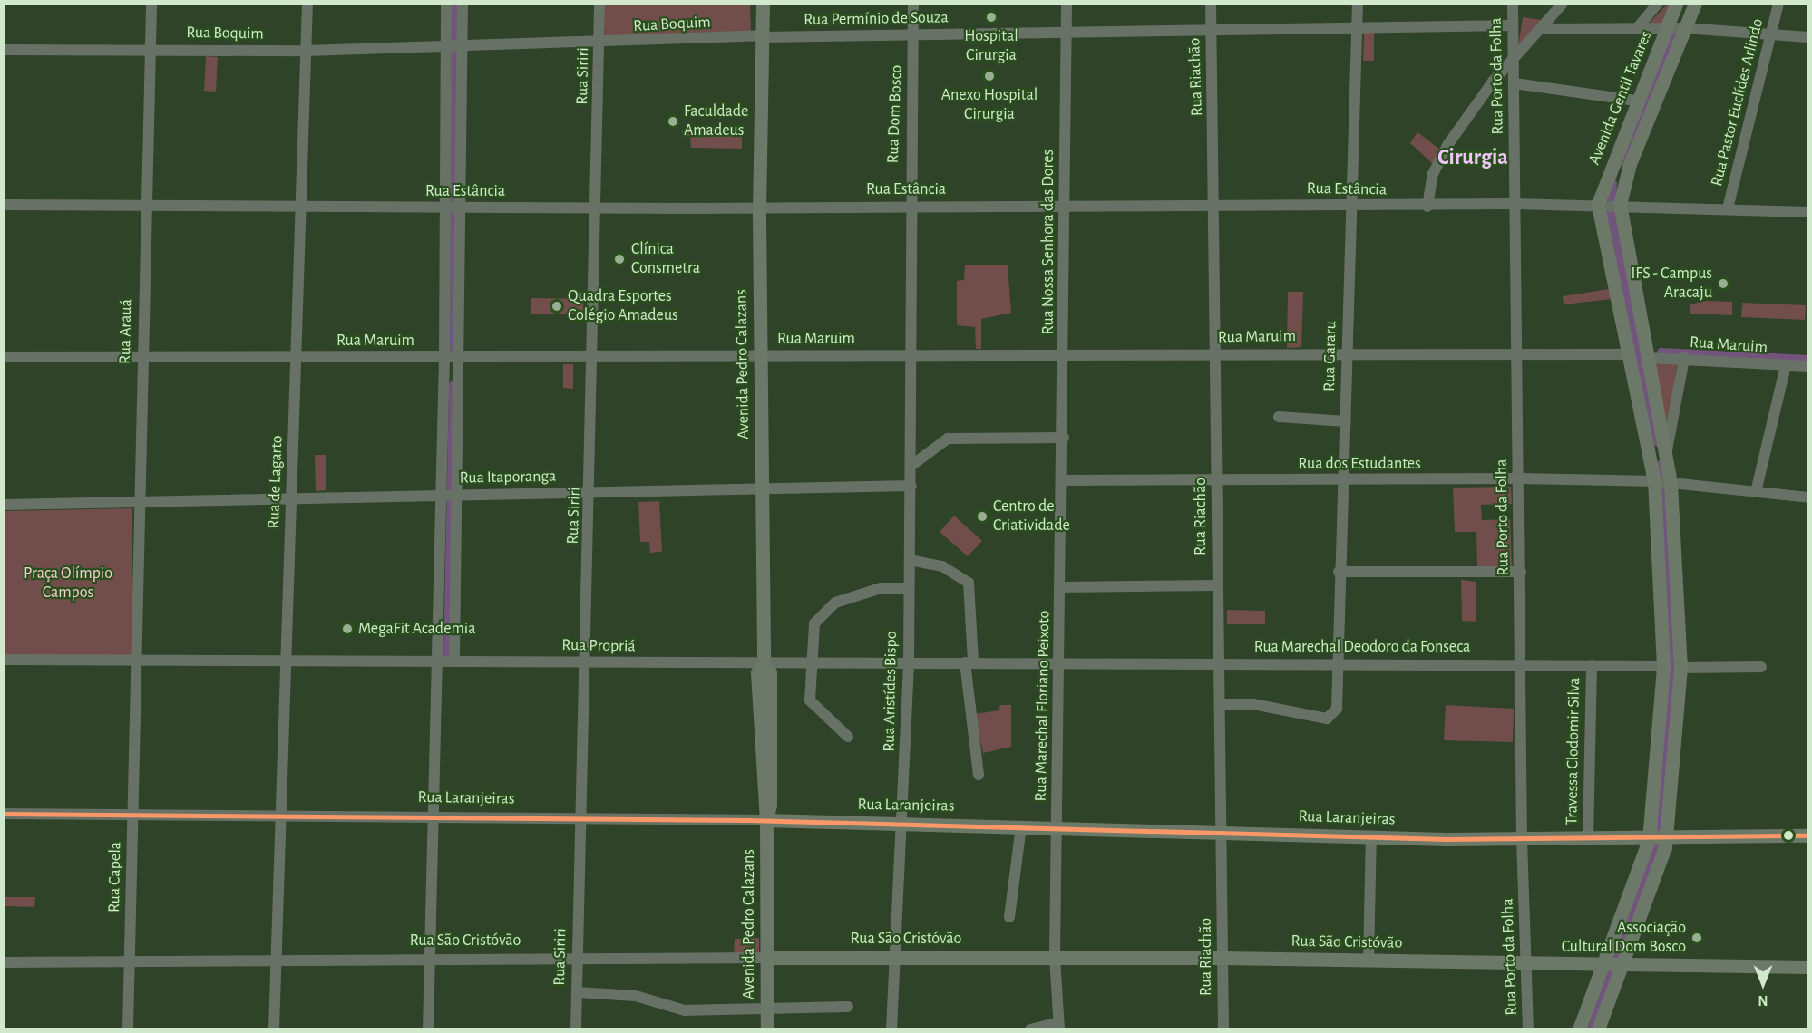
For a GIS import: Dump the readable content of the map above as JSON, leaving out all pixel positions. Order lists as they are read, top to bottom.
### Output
{
  "streets": {
    "main road": [
      "Avenida Gentil Tavares",
      "Avenida Pedro Calazans",
      "Rua Laranjeiras",
      "Rua São Cristóvão"
    ],
    "street": [
      "Rua Permínio de Souza",
      "Rua Boquim",
      "Rua Siriri",
      "Rua Porto da Folha",
      "Rua Riachão",
      "Rua Pastor Euclídes Arlindo",
      "Rua Dom Bosco",
      "Rua Estância",
      "Rua Nossa Senhora das Dores",
      "Rua Arauá",
      "Rua Maruim",
      "Rua Gararu",
      "Rua dos Estudantes",
      "Rua Itaporanga",
      "Rua de Lagarto",
      "Rua Propriá",
      "Rua Marechal Deodoro da Fonseca",
      "Rua Aristídes Bispo",
      "Rua Marechal Floriano Peixoto",
      "Travessa Clodomir Silva",
      "Rua Capela"
    ]
  },
  "crossings": [
    ["Rua Permínio de Souza", "Rua Boquim"],
    ["Rua Permínio de Souza", "Rua Porto da Folha"],
    ["Rua Permínio de Souza", "Rua Riachão"],
    ["Rua Permínio de Souza", "Rua Dom Bosco"],
    ["Rua Permínio de Souza", "Rua Nossa Senhora das Dores"],
    ["Rua Permínio de Souza", "Rua Gararu"],
    ["Rua Permínio de Souza", "Avenida Pedro Calazans"],
    ["Rua Boquim", "Rua Siriri"],
    ["Rua Boquim", "Rua Arauá"],
    ["Rua Boquim", "Avenida Pedro Calazans"],
    ["Rua Boquim", "Rua de Lagarto"],
    ["Rua Siriri", "Rua Estância"],
    ["Rua Siriri", "Rua Maruim"],
    ["Rua Siriri", "Rua Itaporanga"],
    ["Rua Siriri", "Rua Propriá"],
    ["Rua Siriri", "Rua Laranjeiras"],
    ["Rua Siriri", "Rua São Cristóvão"],
    ["Rua Porto da Folha", "Rua Estância"],
    ["Rua Porto da Folha", "Rua Maruim"],
    ["Rua Porto da Folha", "Rua dos Estudantes"],
    ["Rua Porto da Folha", "Rua Marechal Deodoro da Fonseca"],
    ["Rua Porto da Folha", "Rua Laranjeiras"],
    ["Rua Porto da Folha", "Rua São Cristóvão"],
    ["Rua Riachão", "Rua Estância"],
    ["Rua Riachão", "Rua Maruim"],
    ["Rua Riachão", "Rua Gararu"],
    ["Rua Riachão", "Rua dos Estudantes"],
    ["Rua Riachão", "Rua Marechal Deodoro da Fonseca"],
    ["Rua Riachão", "Rua Laranjeiras"],
    ["Rua Riachão", "Rua São Cristóvão"],
    ["Avenida Gentil Tavares", "Rua Estância"],
    ["Rua Pastor Euclídes Arlindo", "Rua Estância"],
    ["Rua Dom Bosco", "Rua Estância"],
    ["Rua Dom Bosco", "Rua Maruim"],
    ["Rua Dom Bosco", "Rua Aristídes Bispo"],
    ["Rua Estância", "Rua Nossa Senhora das Dores"],
    ["Rua Estância", "Rua Arauá"],
    ["Rua Estância", "Rua Gararu"],
    ["Rua Estância", "Avenida Pedro Calazans"],
    ["Rua Estância", "Rua de Lagarto"],
    ["Rua Nossa Senhora das Dores", "Rua Maruim"],
    ["Rua Nossa Senhora das Dores", "Rua dos Estudantes"],
    ["Rua Nossa Senhora das Dores", "Rua Marechal Floriano Peixoto"],
    ["Rua Arauá", "Rua Maruim"],
    ["Rua Arauá", "Rua Itaporanga"],
    ["Rua Arauá", "Rua Propriá"],
    ["Rua Arauá", "Rua Capela"],
    ["Rua Maruim", "Rua Gararu"],
    ["Rua Maruim", "Avenida Pedro Calazans"],
    ["Rua Maruim", "Rua de Lagarto"],
    ["Rua Maruim", "Rua Aristídes Bispo"],
    ["Rua Gararu", "Rua dos Estudantes"],
    ["Rua Gararu", "Rua Marechal Deodoro da Fonseca"],
    ["Avenida Pedro Calazans", "Rua Itaporanga"],
    ["Avenida Pedro Calazans", "Rua Propriá"],
    ["Avenida Pedro Calazans", "Rua Laranjeiras"],
    ["Avenida Pedro Calazans", "Rua São Cristóvão"],
    ["Rua dos Estudantes", "Rua Marechal Floriano Peixoto"],
    ["Rua Itaporanga", "Rua de Lagarto"],
    ["Rua Itaporanga", "Rua Aristídes Bispo"],
    ["Rua de Lagarto", "Rua Propriá"],
    ["Rua de Lagarto", "Rua Laranjeiras"],
    ["Rua de Lagarto", "Rua São Cristóvão"],
    ["Rua Propriá", "Rua Marechal Deodoro da Fonseca"],
    ["Rua Propriá", "Rua Aristídes Bispo"],
    ["Rua Propriá", "Rua Marechal Floriano Peixoto"],
    ["Rua Propriá", "Rua Capela"],
    ["Rua Marechal Deodoro da Fonseca", "Rua Marechal Floriano Peixoto"],
    ["Rua Marechal Deodoro da Fonseca", "Travessa Clodomir Silva"],
    ["Rua Aristídes Bispo", "Rua Laranjeiras"],
    ["Rua Aristídes Bispo", "Rua São Cristóvão"],
    ["Rua Marechal Floriano Peixoto", "Rua Laranjeiras"],
    ["Rua Marechal Floriano Peixoto", "Rua São Cristóvão"],
    ["Travessa Clodomir Silva", "Rua Laranjeiras"],
    ["Rua Laranjeiras", "Rua Capela"],
    ["Rua Capela", "Rua São Cristóvão"]
  ],
  "districts": ["Cirurgia"],
  "parks": ["Praça Olímpio Campos"],
  "places": [
    "Hospital Cirurgia",
    "Anexo Hospital Cirurgia",
    "Faculdade Amadeus",
    "Clínica Consmetra",
    "IFS - Campus Aracaju",
    "Quadra Esportes Colégio Amadeus",
    "Centro de Criatividade",
    "MegaFit Academia",
    "Associação Cultural Dom Bosco"
  ],
  "north": "bottom"
}
